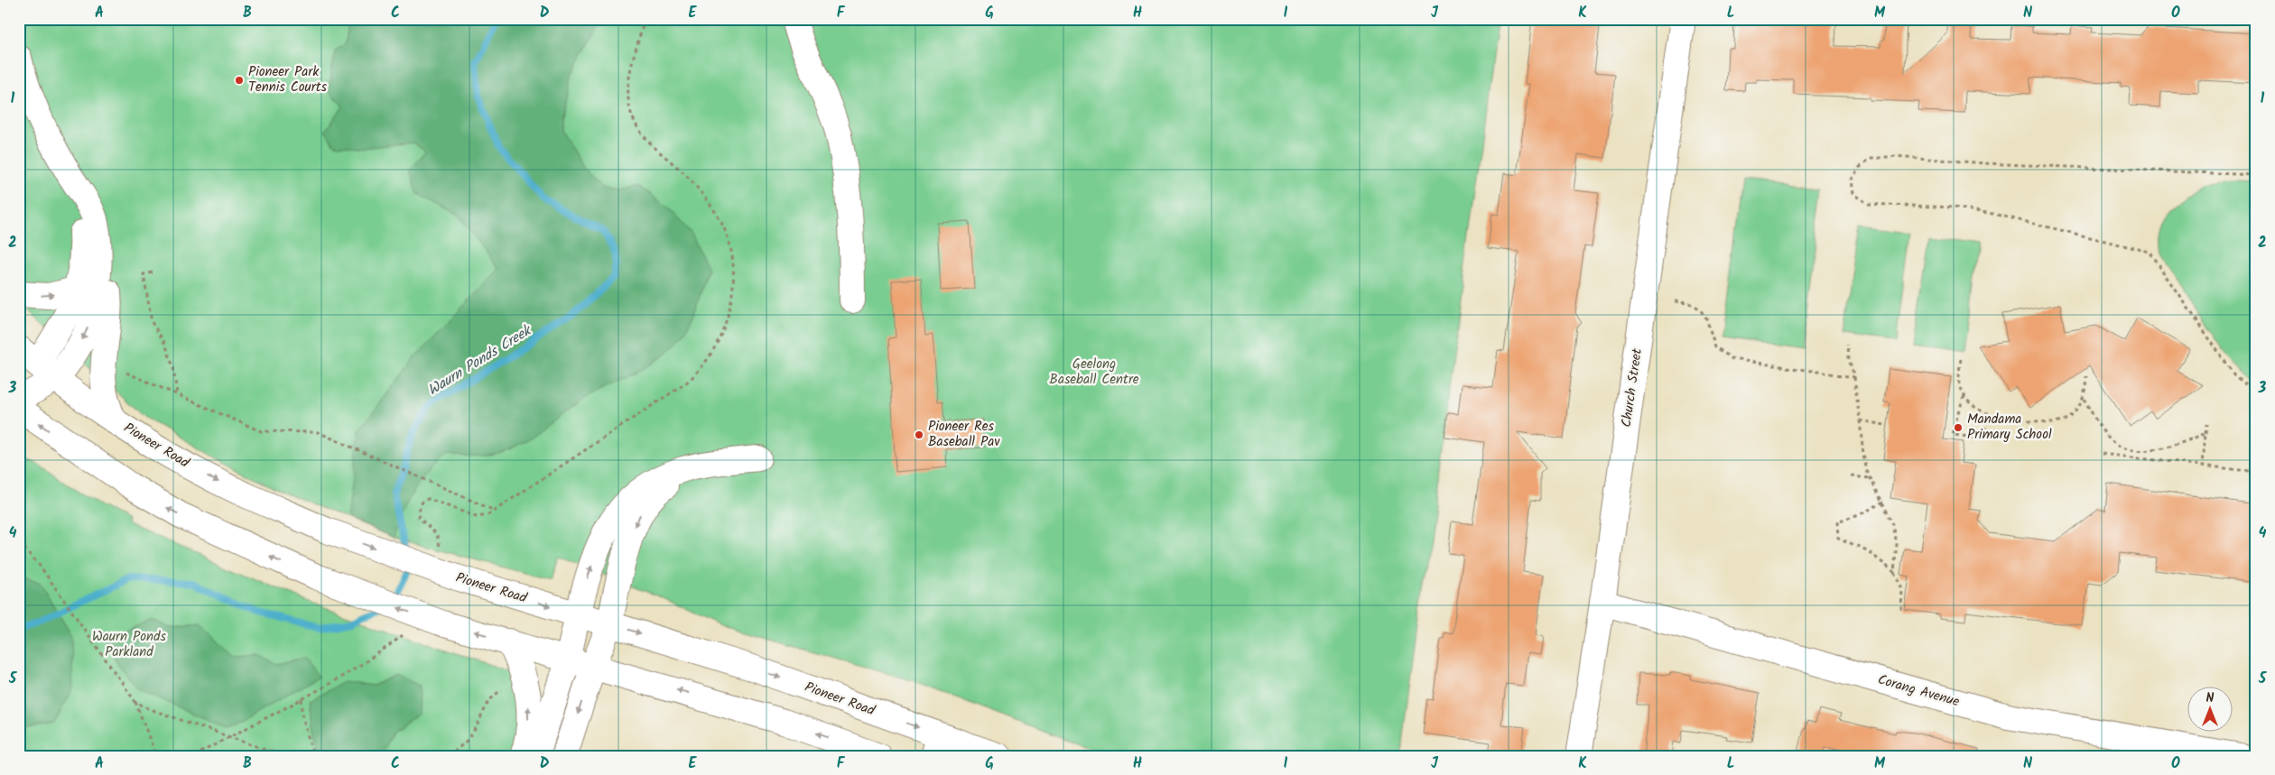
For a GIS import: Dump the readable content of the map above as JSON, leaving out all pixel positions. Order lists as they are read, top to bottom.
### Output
{
  "streets": {
    "main road": ["Church Street", "Pioneer Road", "Corang Avenue"]
  },
  "crossings": [
    ["Church Street", "Corang Avenue"]
  ],
  "water": ["Waurn Ponds Creek"],
  "parks": ["Geelong Baseball Centre", "Waurn Ponds Parkland"],
  "places": ["Pioneer Park Tennis Courts", "Mandama Primary School", "Pioneer Res Baseball Pav"],
  "north": "top",
  "grid": {
    "columns": [
      "A",
      "B",
      "C",
      "D",
      "E",
      "F",
      "G",
      "H",
      "I",
      "J",
      "K",
      "L",
      "M",
      "N",
      "O"
    ],
    "rows": [
      "1",
      "2",
      "3",
      "4",
      "5"
    ]
  }
}
